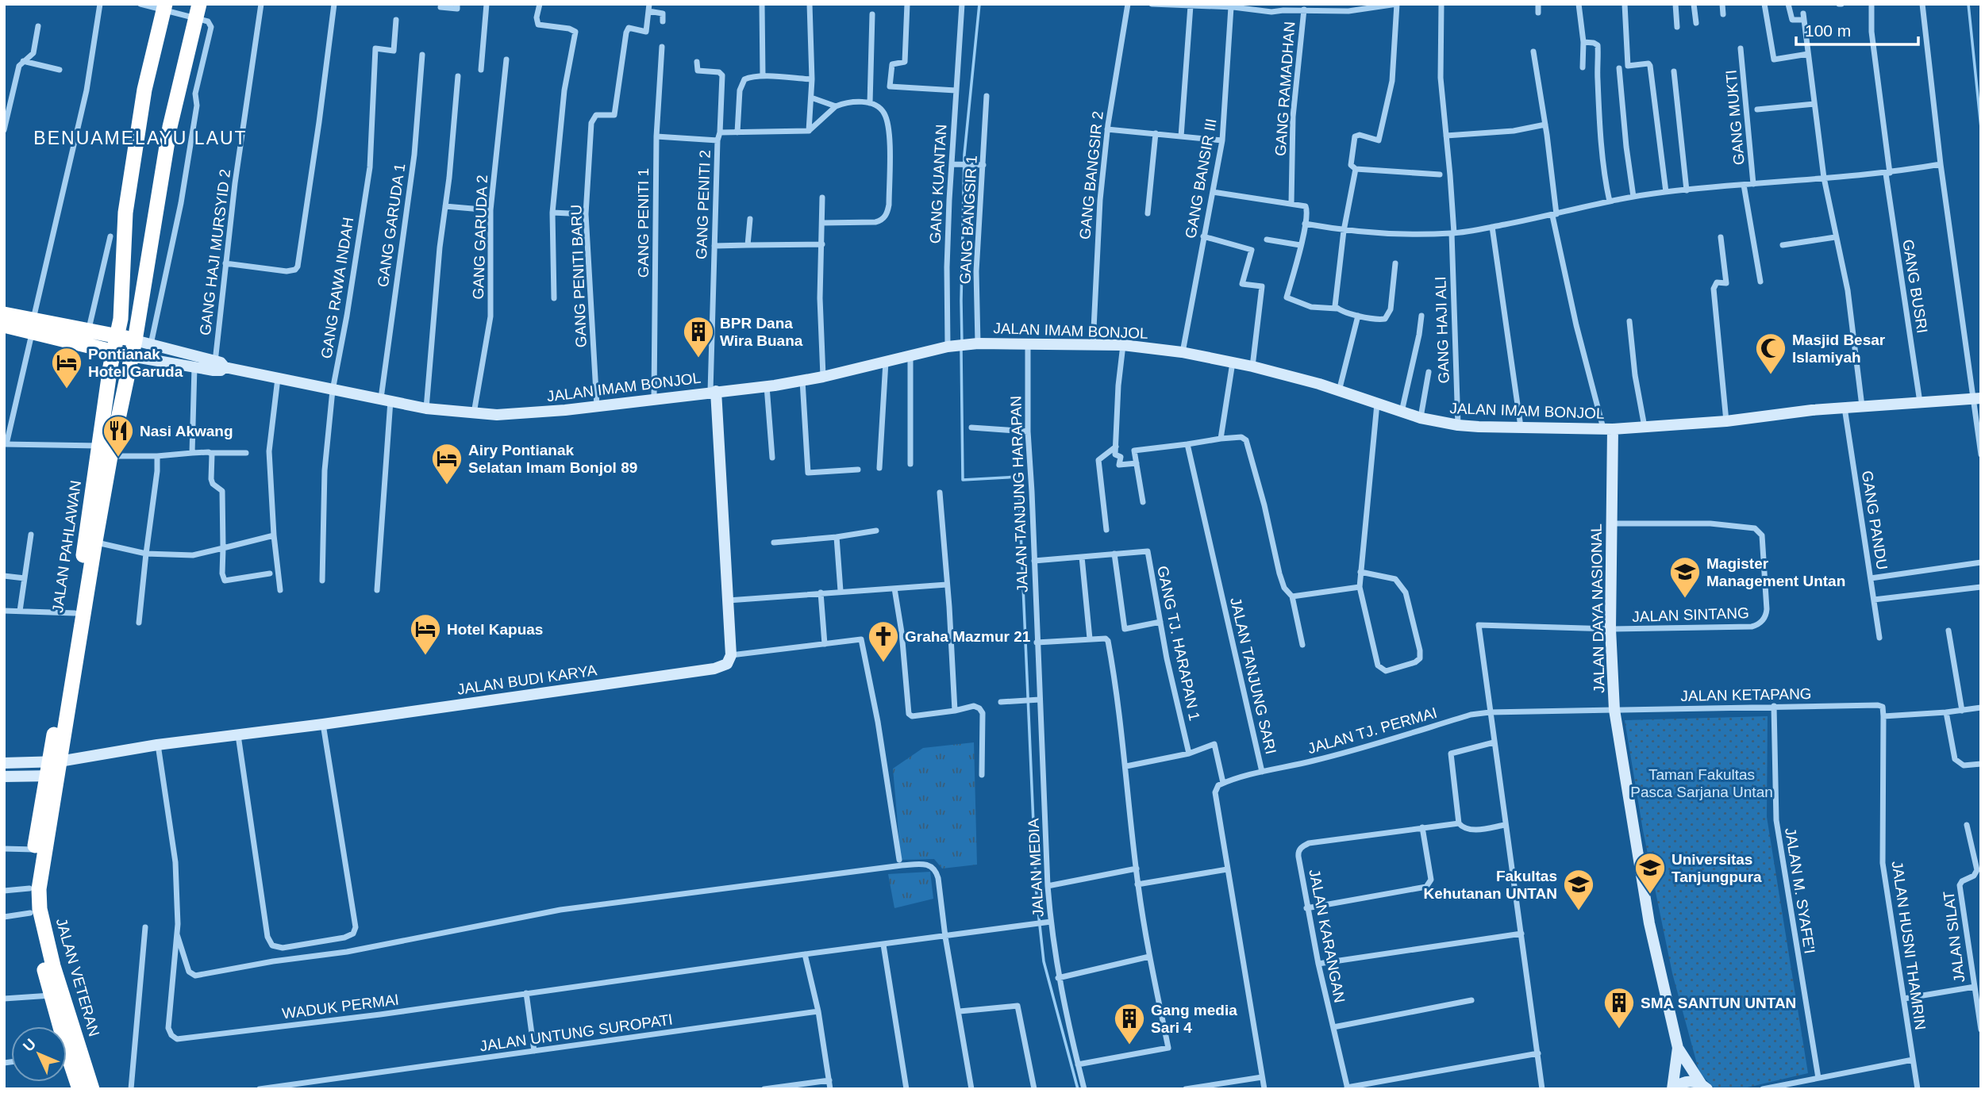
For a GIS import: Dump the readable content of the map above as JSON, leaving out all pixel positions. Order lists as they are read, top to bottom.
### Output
{
  "streets": {
    "highway": ["JALAN PAHLAWAN", "JALAN VETERAN"],
    "main road": ["JALAN IMAM BONJOL", "JALAN DAYA NASIONAL", "JALAN BUDI KARYA"],
    "street": [
      "GANG RAMADHAN",
      "GANG MUKTI",
      "GANG BANGSIR 2",
      "GANG BANSIR III",
      "GANG KUANTAN",
      "GANG PENITI 2",
      "GANG BANGSIR 1",
      "GANG PENITI 1",
      "GANG GARUDA 1",
      "GANG GARUDA 2",
      "GANG HAJI MURSYID 2",
      "GANG PENITI BARU",
      "GANG BUSRI",
      "GANG RAWA INDAH",
      "GANG HAJI ALI",
      "JALAN TANJUNG HARAPAN",
      "GANG PANDU",
      "JALAN SINTANG",
      "GANG TJ. HARAPAN 1",
      "JALAN TANJUNG SARI",
      "JALAN KETAPANG",
      "JALAN TJ. PERMAI",
      "JALAN MEDIA",
      "JALAN M. SYAFE'I",
      "JALAN KARANGAN",
      "JALAN SILAT",
      "JALAN HUSNI THAMRIN",
      "WADUK PERMAI",
      "JALAN UNTUNG SUROPATI"
    ]
  },
  "crossings": [
    ["GANG BANGSIR 2", "JALAN IMAM BONJOL"],
    ["GANG BANSIR III", "JALAN IMAM BONJOL"],
    ["GANG KUANTAN", "JALAN IMAM BONJOL"],
    ["GANG PENITI 2", "JALAN IMAM BONJOL"],
    ["GANG BANGSIR 1", "JALAN IMAM BONJOL"],
    ["GANG PENITI 1", "JALAN IMAM BONJOL"],
    ["GANG GARUDA 1", "JALAN IMAM BONJOL"],
    ["GANG GARUDA 2", "JALAN IMAM BONJOL"],
    ["GANG HAJI MURSYID 2", "JALAN IMAM BONJOL"],
    ["GANG PENITI BARU", "JALAN IMAM BONJOL"],
    ["GANG BUSRI", "JALAN IMAM BONJOL"],
    ["GANG RAWA INDAH", "JALAN IMAM BONJOL"],
    ["GANG HAJI ALI", "JALAN IMAM BONJOL"],
    ["JALAN IMAM BONJOL", "JALAN TANJUNG HARAPAN"],
    ["JALAN IMAM BONJOL", "GANG PANDU"],
    ["JALAN IMAM BONJOL", "JALAN PAHLAWAN"],
    ["JALAN IMAM BONJOL", "JALAN DAYA NASIONAL"],
    ["JALAN TANJUNG HARAPAN", "GANG TJ. HARAPAN 1"],
    ["JALAN TANJUNG HARAPAN", "JALAN MEDIA"],
    ["JALAN PAHLAWAN", "JALAN BUDI KARYA"],
    ["JALAN PAHLAWAN", "JALAN VETERAN"],
    ["JALAN DAYA NASIONAL", "JALAN SINTANG"],
    ["JALAN DAYA NASIONAL", "JALAN KETAPANG"],
    ["JALAN TANJUNG SARI", "JALAN TJ. PERMAI"],
    ["JALAN BUDI KARYA", "JALAN VETERAN"],
    ["JALAN BUDI KARYA", "WADUK PERMAI"],
    ["JALAN KETAPANG", "JALAN TJ. PERMAI"],
    ["JALAN KETAPANG", "JALAN M. SYAFE'I"],
    ["JALAN KETAPANG", "JALAN HUSNI THAMRIN"],
    ["JALAN MEDIA", "WADUK PERMAI"],
    ["JALAN SILAT", "JALAN HUSNI THAMRIN"]
  ],
  "districts": ["BENUAMELAYU LAUT"],
  "parks": ["Taman Fakultas Pasca Sarjana Untan"],
  "places": {
    "building": ["BPR Dana Wira Buana", "SMA SANTUN UNTAN", "Gang media Sari 4"],
    "mosque": ["Masjid Besar Islamiyah"],
    "hotel": ["Pontianak Hotel Garuda", "Airy Pontianak Selatan Imam Bonjol 89", "Hotel Kapuas"],
    "restaurant": ["Nasi Akwang"],
    "school or university": ["Magister Management Untan", "Universitas Tanjungpura", "Fakultas Kehutanan UNTAN"],
    "church": ["Graha Mazmur 21"]
  },
  "scale_bar": "100 m",
  "north": "top left"
}
